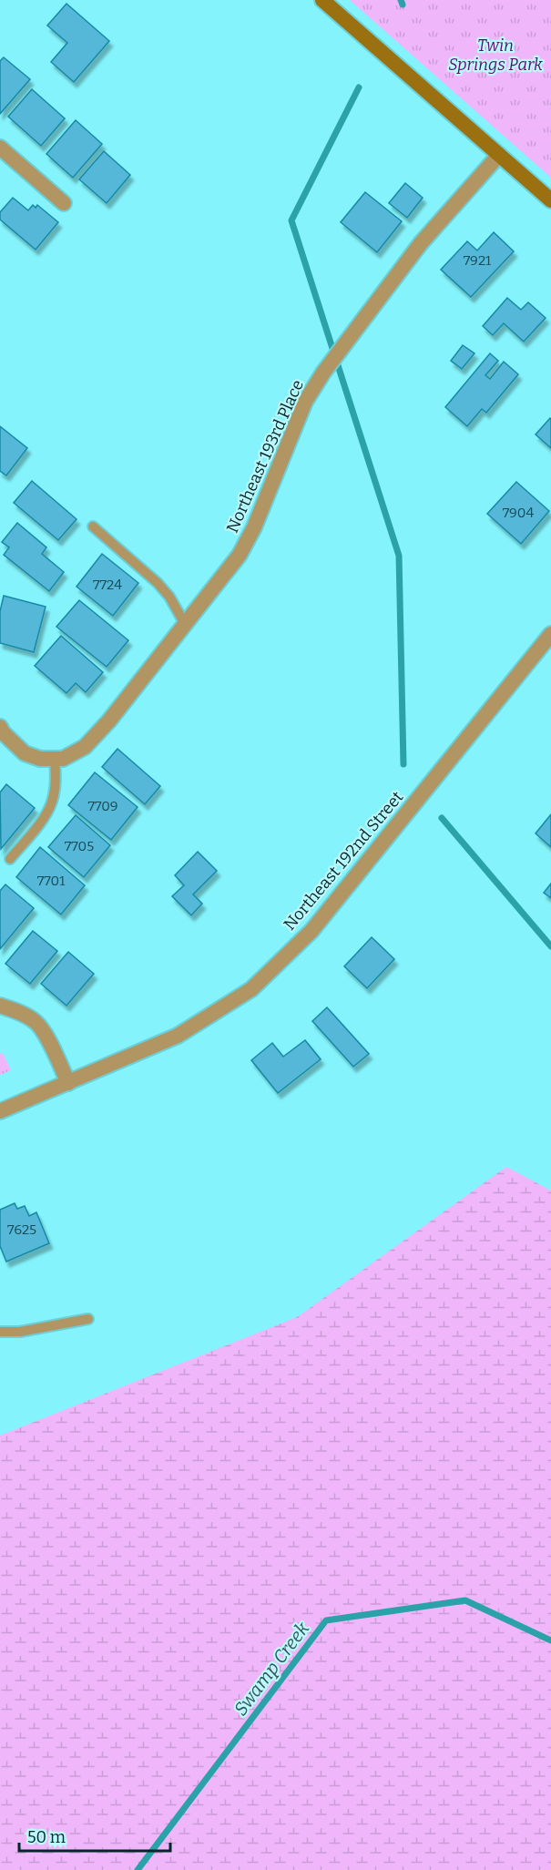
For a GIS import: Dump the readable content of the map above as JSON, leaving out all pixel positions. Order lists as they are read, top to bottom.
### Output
{
  "streets": {
    "street": ["Northeast 193rd Place", "Northeast 192nd Street"]
  },
  "water": ["Swamp Creek"],
  "parks": ["Twin Springs Park"],
  "house_numbers": [
    "7921",
    "7904",
    "7724",
    "7709",
    "7705",
    "7701",
    "7625"
  ],
  "scale_bar": "50 m"
}
